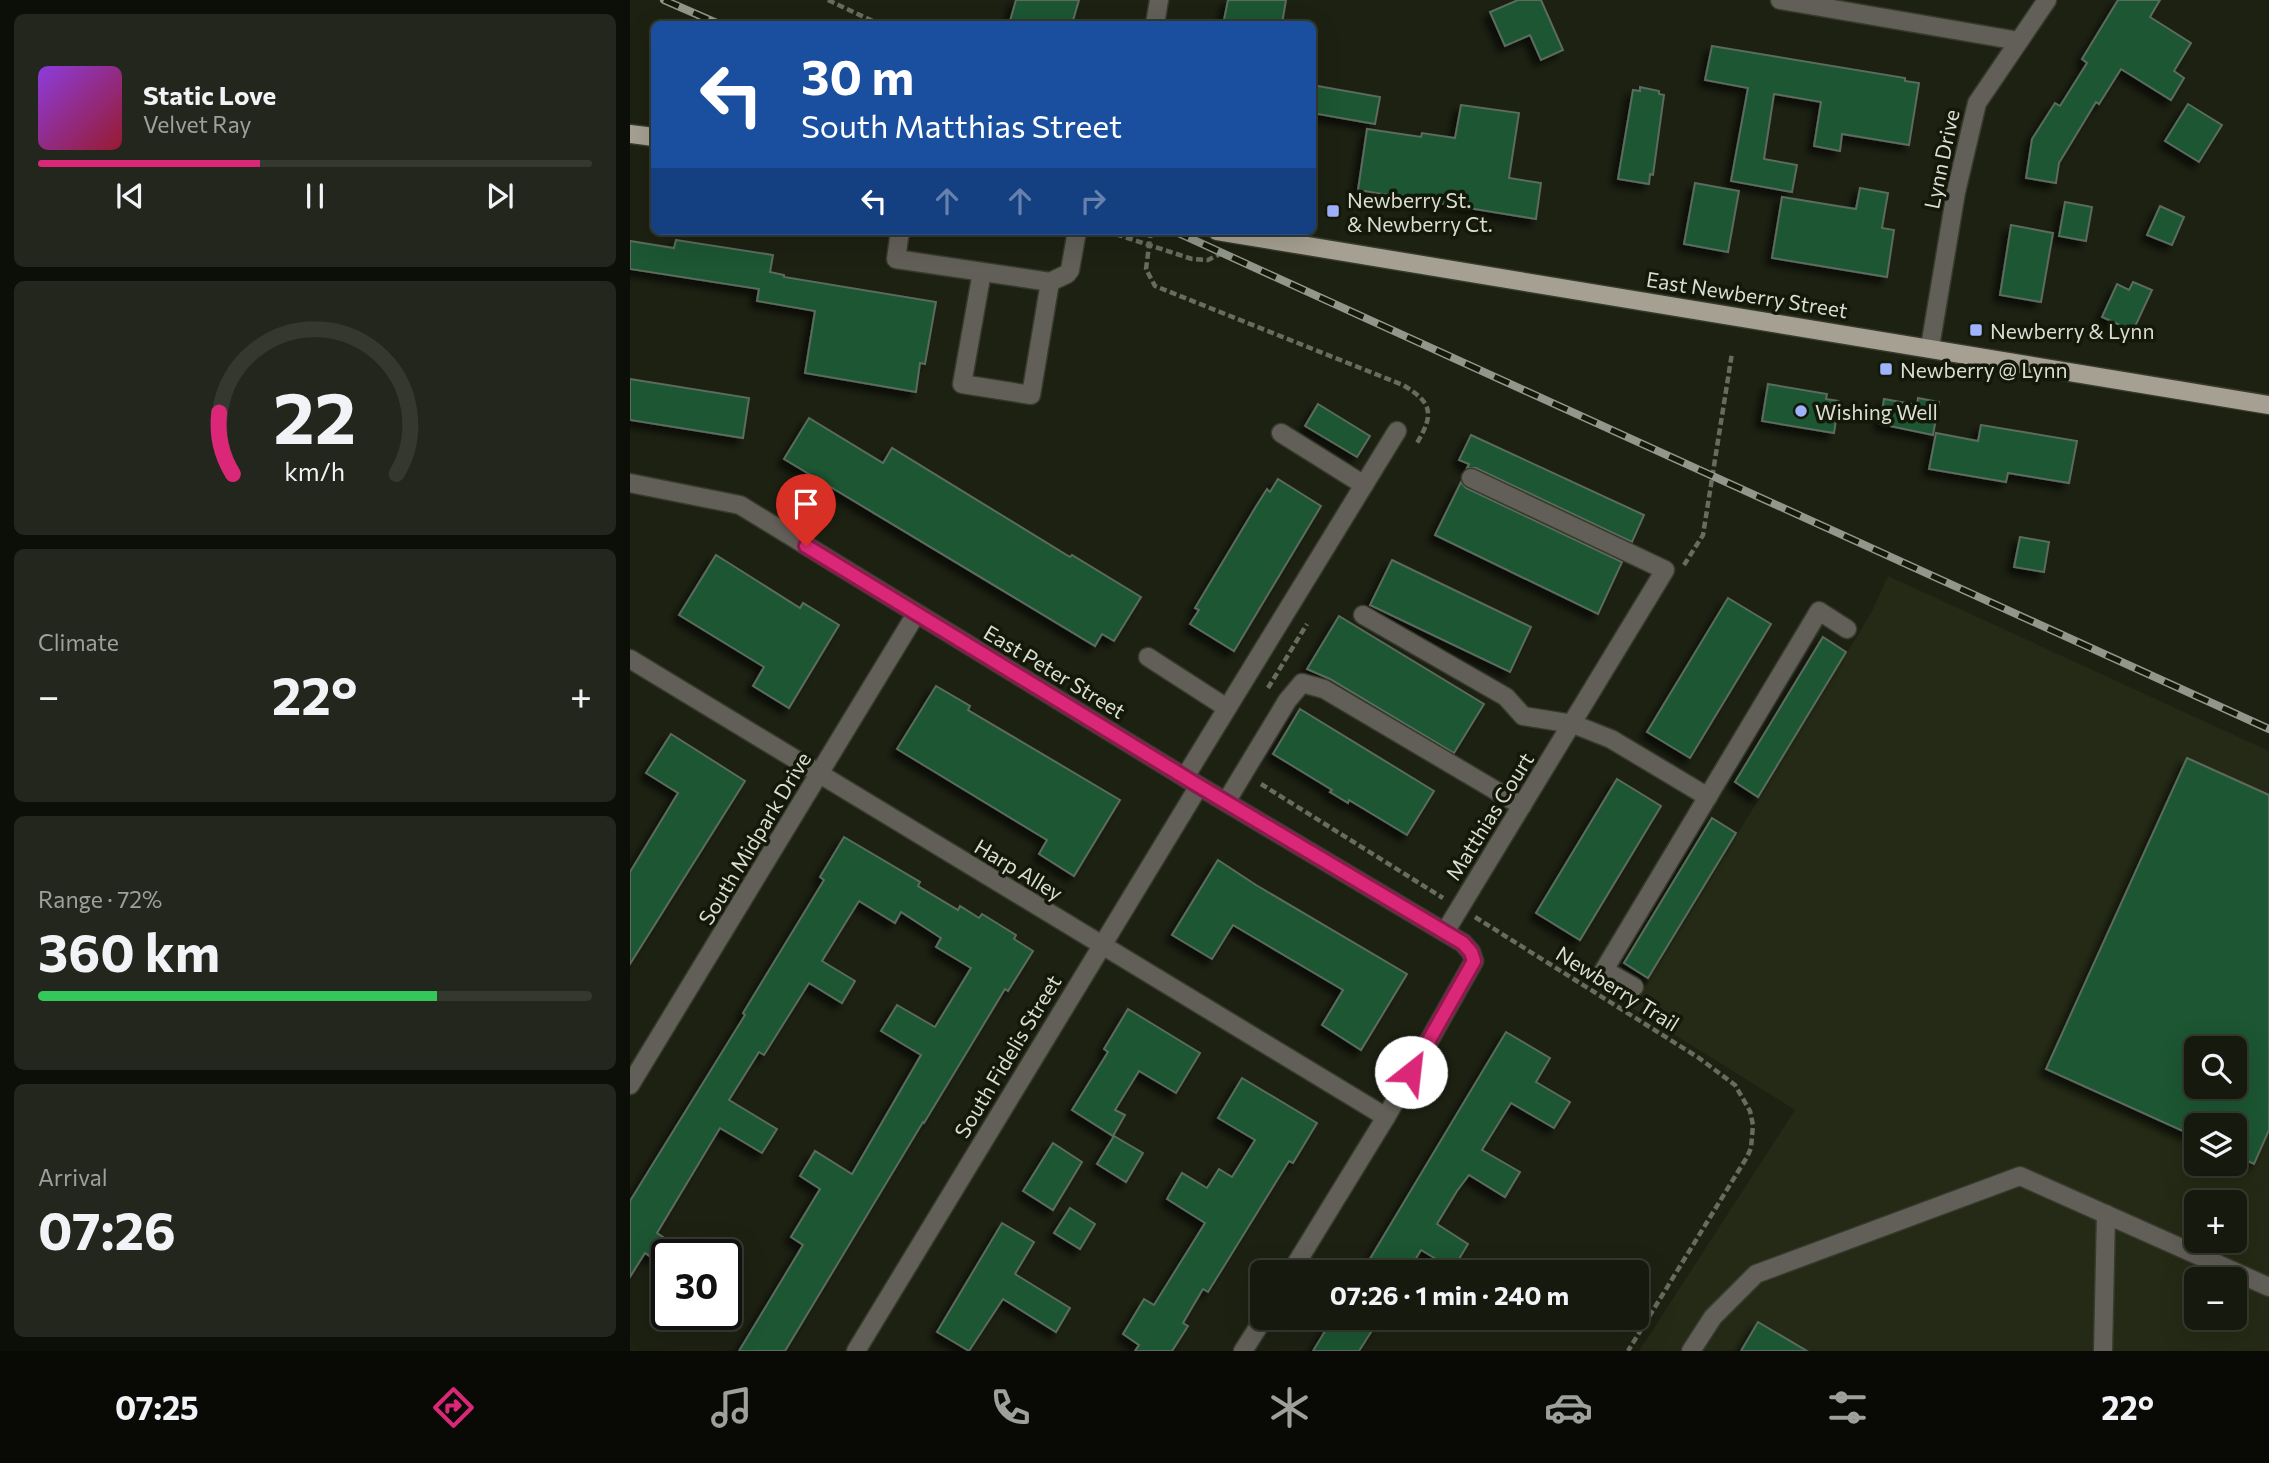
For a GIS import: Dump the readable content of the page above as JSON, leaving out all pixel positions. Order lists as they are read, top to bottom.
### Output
{
  "streets": {
    "main road": ["East Newberry Street"],
    "street": [
      "Lynn Drive",
      "East Peter Street",
      "Matthias Court",
      "South Midpark Drive",
      "Harp Alley",
      "South Fidelis Street"
    ],
    "path": ["Newberry Trail"]
  },
  "crossings": [
    ["Lynn Drive", "East Newberry Street"],
    ["East Peter Street", "Matthias Court"],
    ["East Peter Street", "South Midpark Drive"],
    ["East Peter Street", "Harp Alley"],
    ["East Peter Street", "South Fidelis Street"],
    ["Matthias Court", "Newberry Trail"],
    ["South Midpark Drive", "Harp Alley"],
    ["Harp Alley", "South Fidelis Street"]
  ],
  "places": {
    "transit": ["Newberry St. & Newberry Ct.", "Newberry & Lynn", "Newberry @ Lynn"],
    "other": ["Wishing Well"]
  },
  "page": {
    "turn": ["30 m", "South Matthias Street"],
    "song": ["Static Love", "Velvet Ray"],
    "tile": [
      "Climate",
      ["Range · 72%", "360 km"],
      ["Arrival", "07:26"]
    ],
    "heat": ["−", "22°", "+"],
    "map_buttons": ["+", "−"],
    "limit": "30",
    "trip": "07:26 · 1 min · 240 m",
    "tabs": ["07:25", "22°"],
    "gauge": ["22", "km/h"]
  }
}
